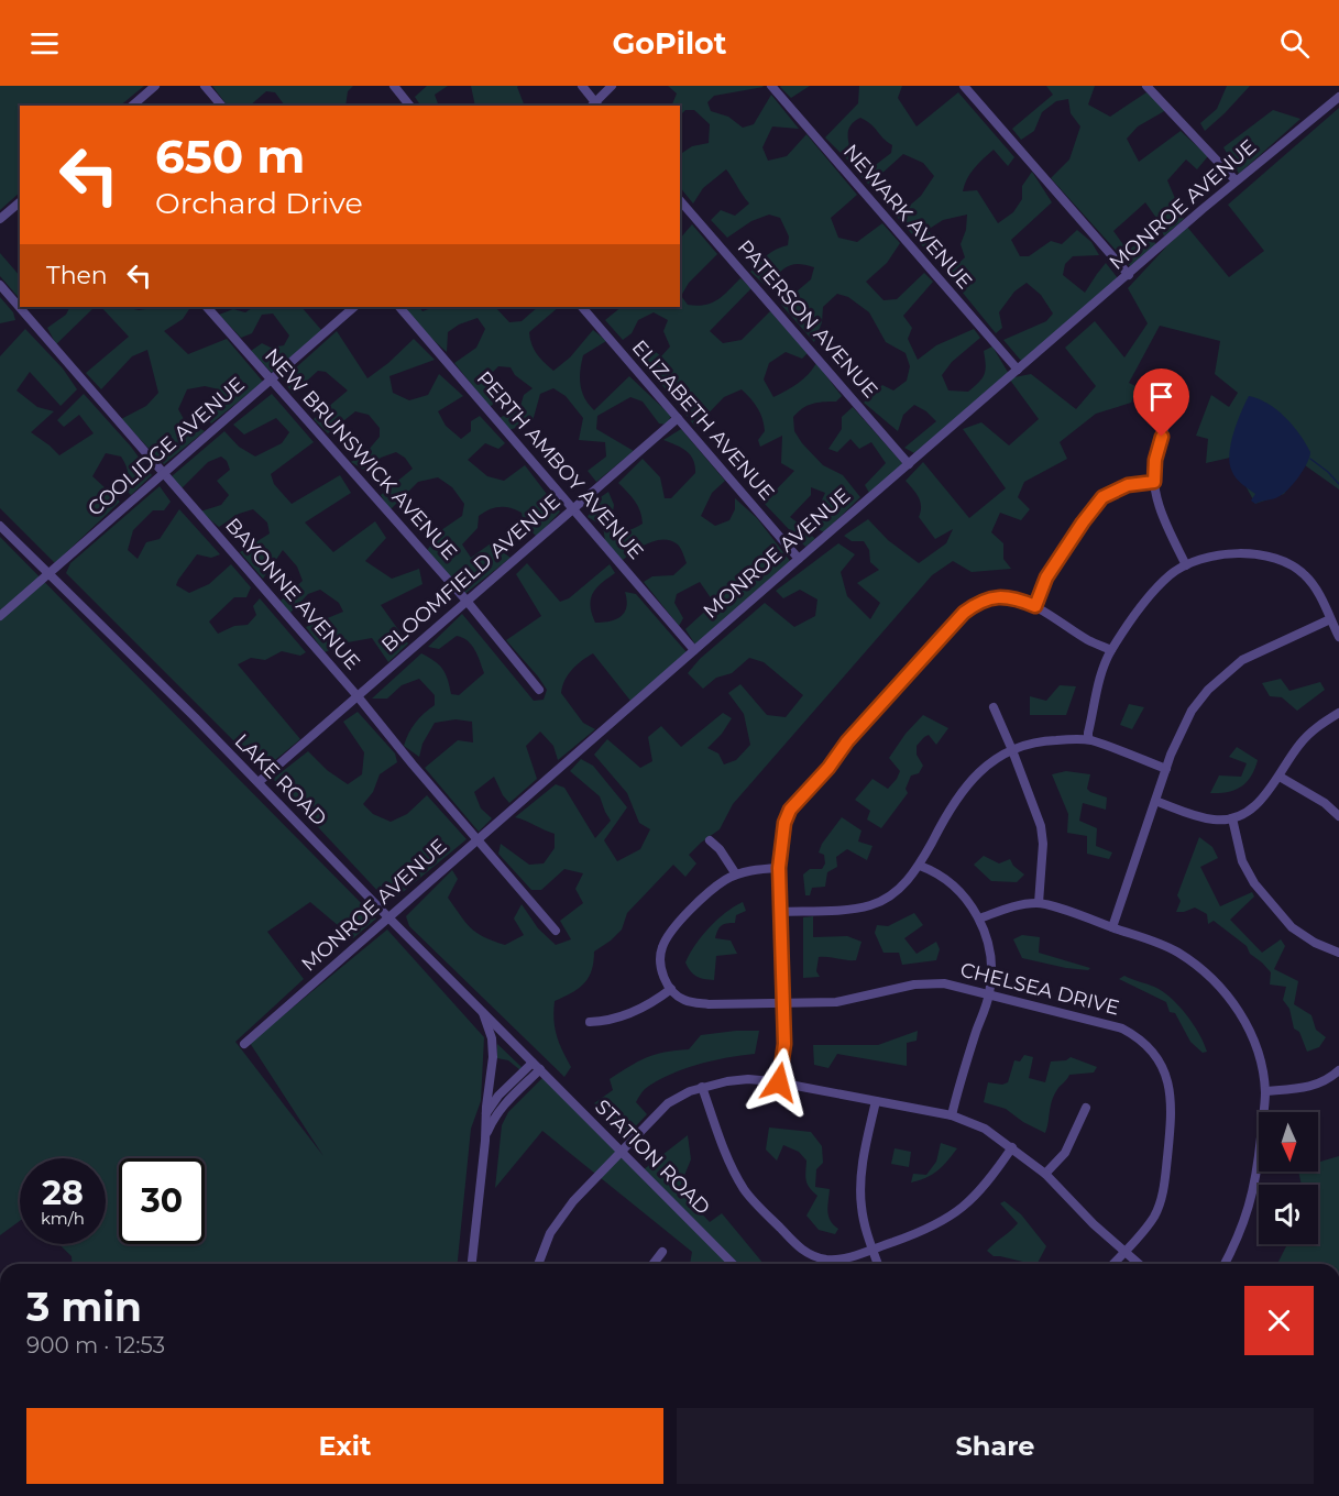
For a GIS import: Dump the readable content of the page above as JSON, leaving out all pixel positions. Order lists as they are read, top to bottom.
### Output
{
  "streets": {
    "street": [
      "MONROE AVENUE",
      "NEWARK AVENUE",
      "PATERSON AVENUE",
      "ELIZABETH AVENUE",
      "COOLIDGE AVENUE",
      "NEW BRUNSWICK AVENUE",
      "PERTH AMBOY AVENUE",
      "BLOOMFIELD AVENUE",
      "BAYONNE AVENUE",
      "LAKE ROAD",
      "CHELSEA DRIVE",
      "STATION ROAD"
    ]
  },
  "crossings": [
    ["MONROE AVENUE", "NEWARK AVENUE"],
    ["MONROE AVENUE", "PATERSON AVENUE"],
    ["MONROE AVENUE", "ELIZABETH AVENUE"],
    ["MONROE AVENUE", "PERTH AMBOY AVENUE"],
    ["MONROE AVENUE", "BAYONNE AVENUE"],
    ["MONROE AVENUE", "LAKE ROAD"],
    ["ELIZABETH AVENUE", "BLOOMFIELD AVENUE"],
    ["COOLIDGE AVENUE", "NEW BRUNSWICK AVENUE"],
    ["COOLIDGE AVENUE", "BAYONNE AVENUE"],
    ["COOLIDGE AVENUE", "LAKE ROAD"],
    ["NEW BRUNSWICK AVENUE", "BLOOMFIELD AVENUE"],
    ["PERTH AMBOY AVENUE", "BLOOMFIELD AVENUE"],
    ["BLOOMFIELD AVENUE", "BAYONNE AVENUE"],
    ["BLOOMFIELD AVENUE", "LAKE ROAD"],
    ["LAKE ROAD", "STATION ROAD"]
  ],
  "north": "bottom",
  "page": {
    "header": "GoPilot",
    "turn": ["650 m", "Orchard Drive"],
    "then": "Then",
    "speed": "28 km/h",
    "limit": "30",
    "heading": ["3 min", "900 m · 12:53"],
    "buttons": ["Exit", "Share"]
  }
}
